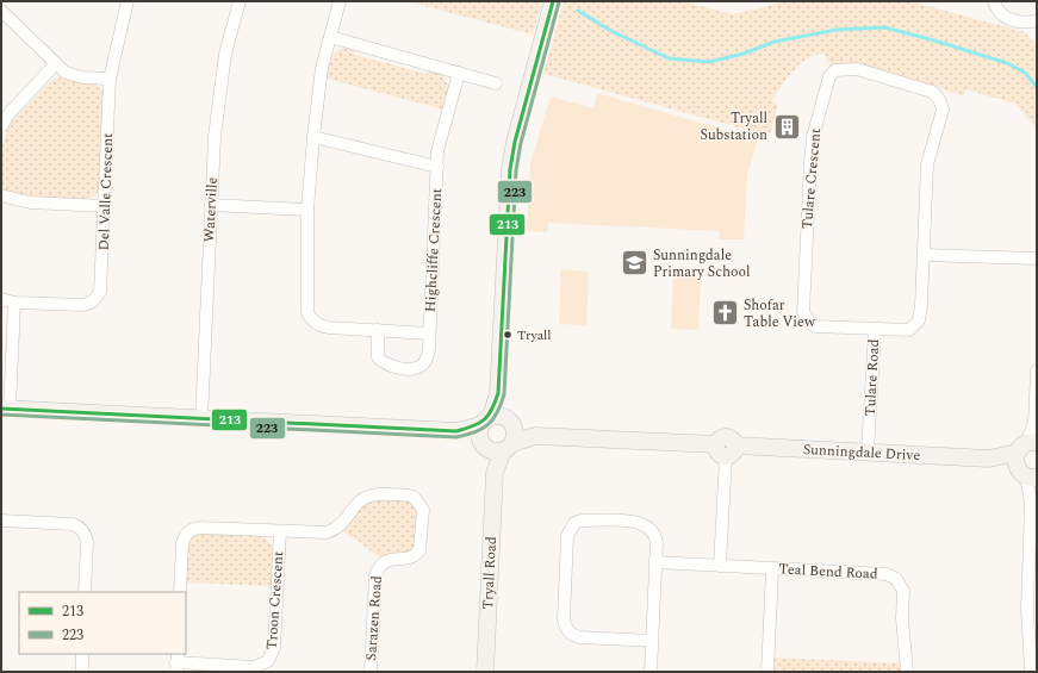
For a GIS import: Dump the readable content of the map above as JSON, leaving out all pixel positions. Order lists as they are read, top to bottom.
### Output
{
  "streets": {
    "street": [
      "Tulare Crescent",
      "Del Valle Crescent",
      "Waterville",
      "Highcliffe Crescent",
      "Tulare Road",
      "Sunningdale Drive",
      "Teal Bend Road",
      "Tryall Road",
      "Troon Crescent",
      "Sarazen Road"
    ]
  },
  "crossings": [
    ["Tulare Crescent", "Tulare Road"],
    ["Tulare Road", "Sunningdale Drive"],
    ["Sunningdale Drive", "Tryall Road"],
    ["Troon Crescent", "Sarazen Road"]
  ],
  "places": {
    "building": ["Tryall Substation"],
    "school or university": ["Sunningdale Primary School"],
    "church": ["Shofar Table View"],
    "other": ["Tryall"]
  },
  "lines": ["transit line 213", "transit line 223"],
  "legend": ["213", "223"]
}
